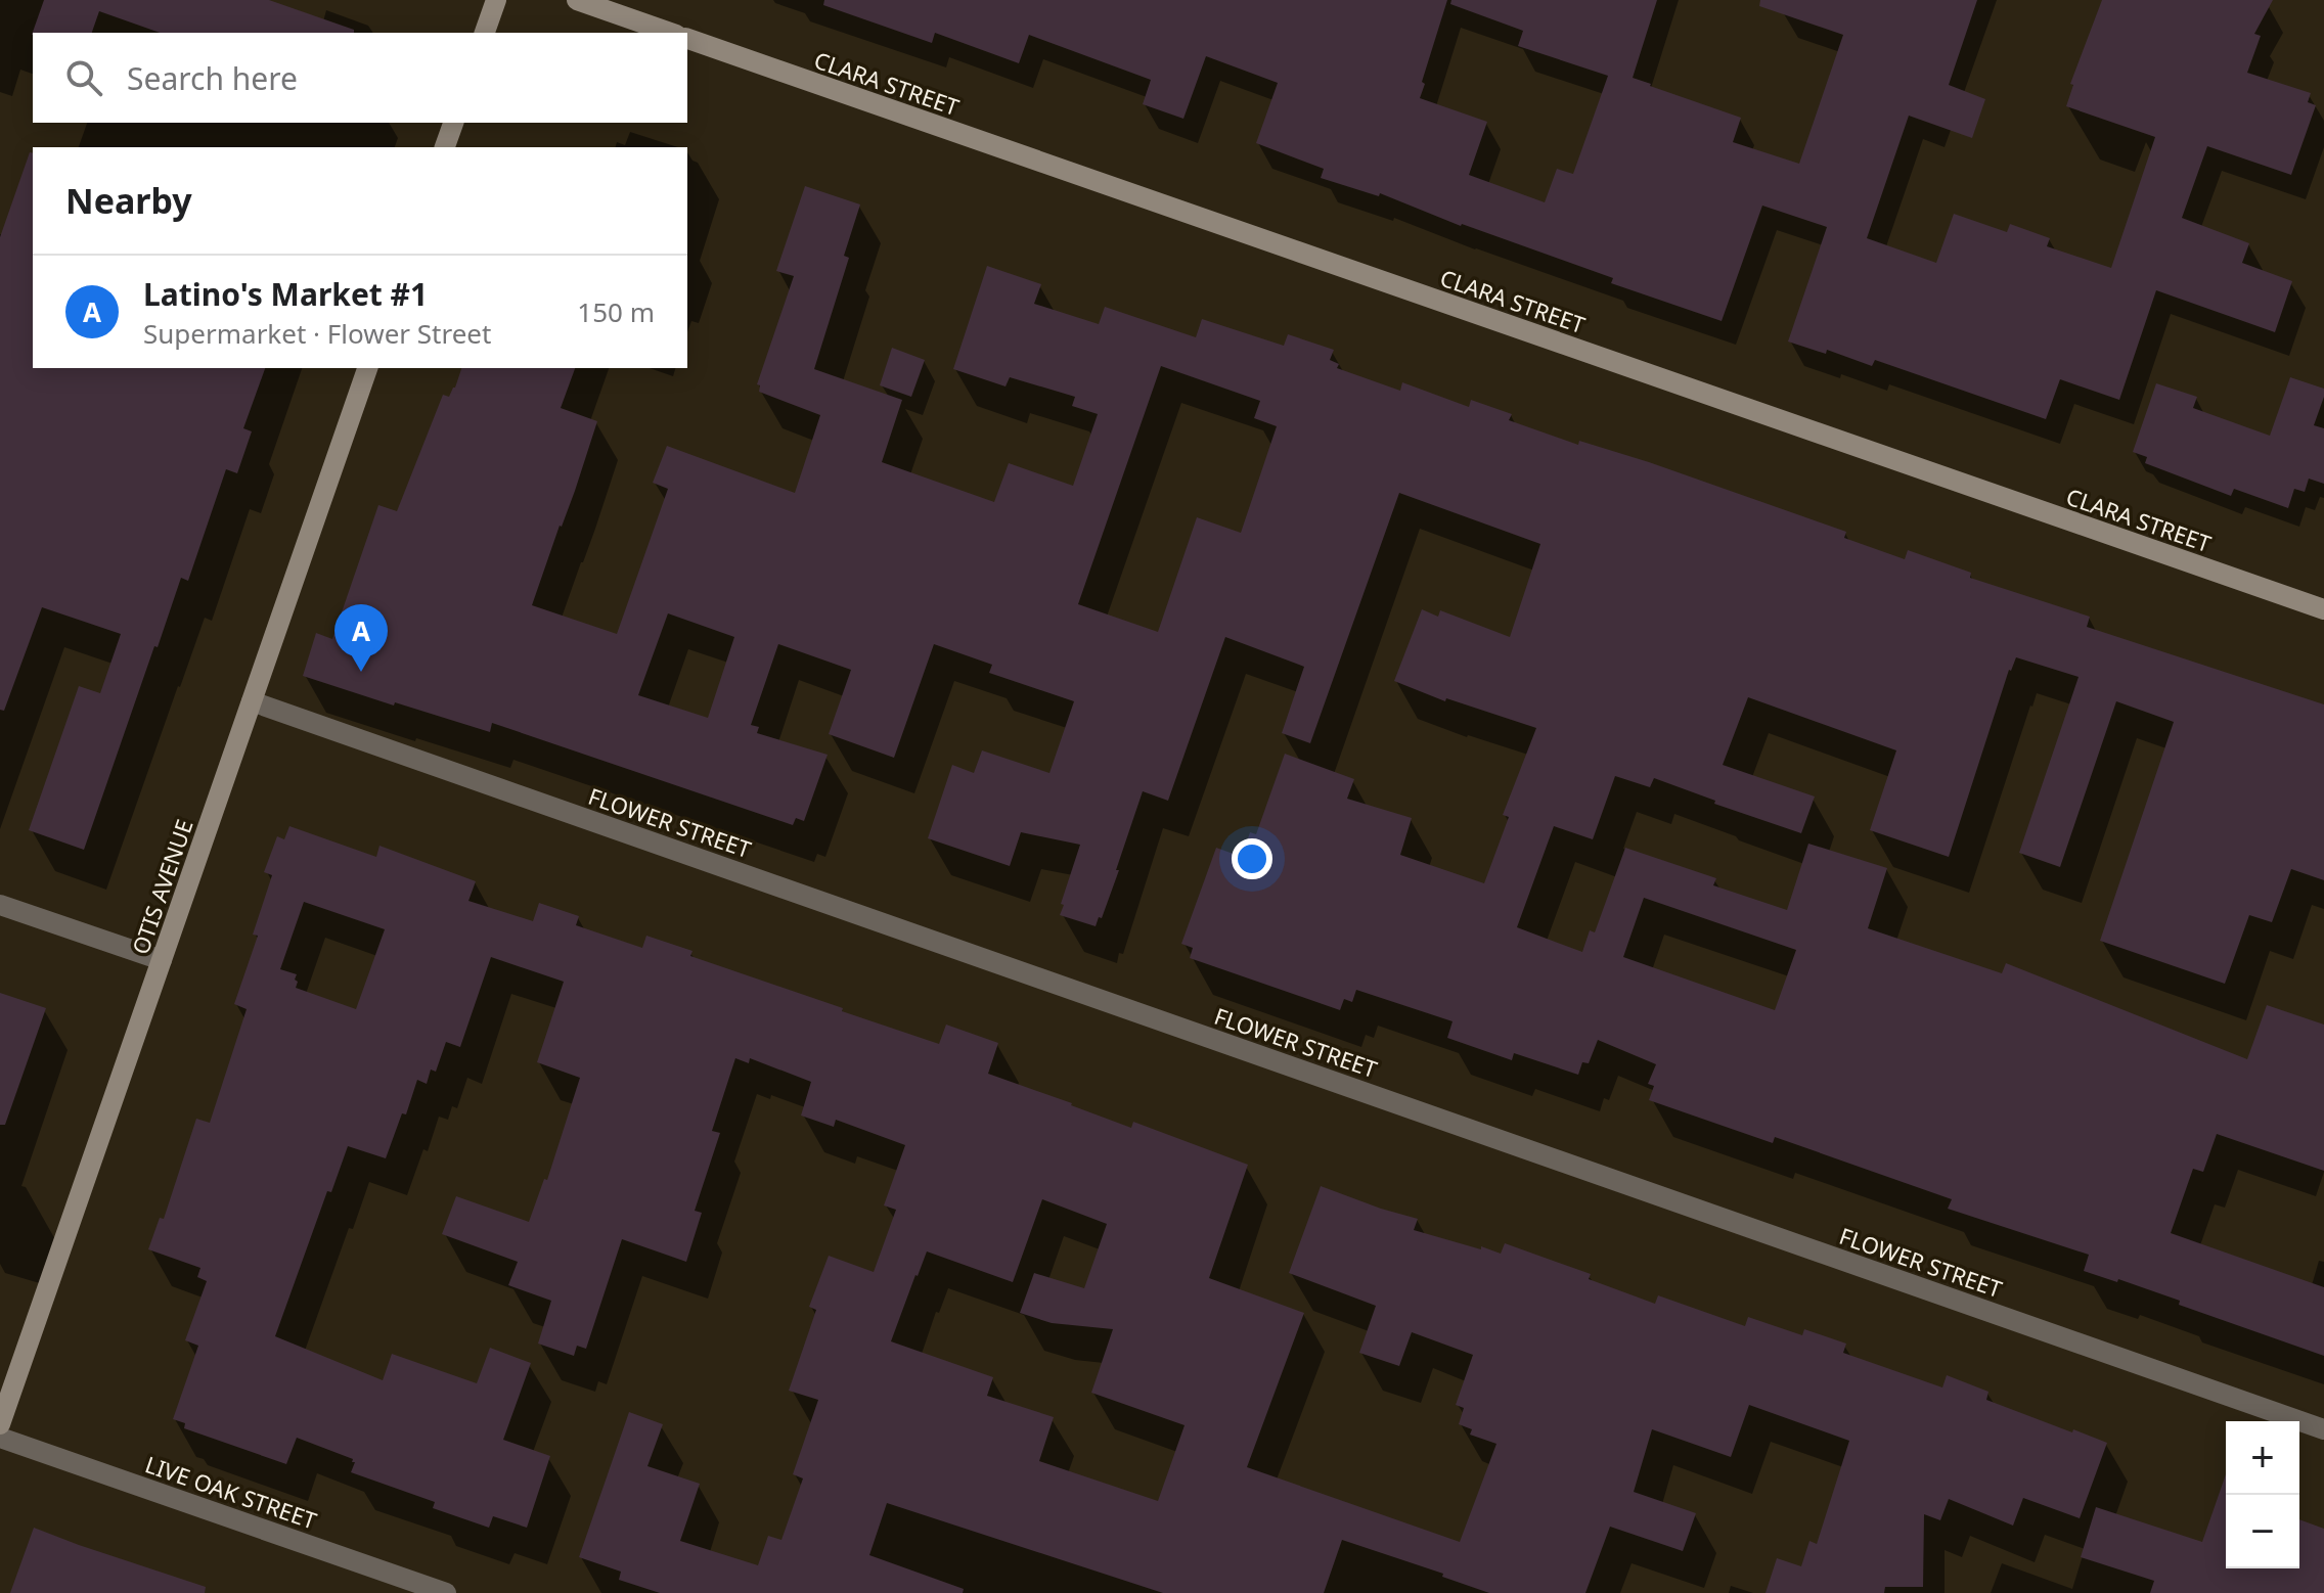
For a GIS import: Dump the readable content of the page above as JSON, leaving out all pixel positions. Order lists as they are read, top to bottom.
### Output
{
  "streets": {
    "street": [
      "CLARA STREET",
      "FLOWER STREET",
      "OTIS AVENUE",
      "LIVE OAK STREET"
    ]
  },
  "crossings": [
    ["FLOWER STREET", "OTIS AVENUE"]
  ],
  "page": {
    "search": "Search here",
    "heading": "Nearby",
    "list": [
      {
        "mark": "A",
        "name": "Latino's Market #1",
        "note": "Supermarket · Flower Street",
        "value": "150 m"
      }
    ],
    "pins": "A",
    "map_buttons": ["+", "−"]
  }
}
